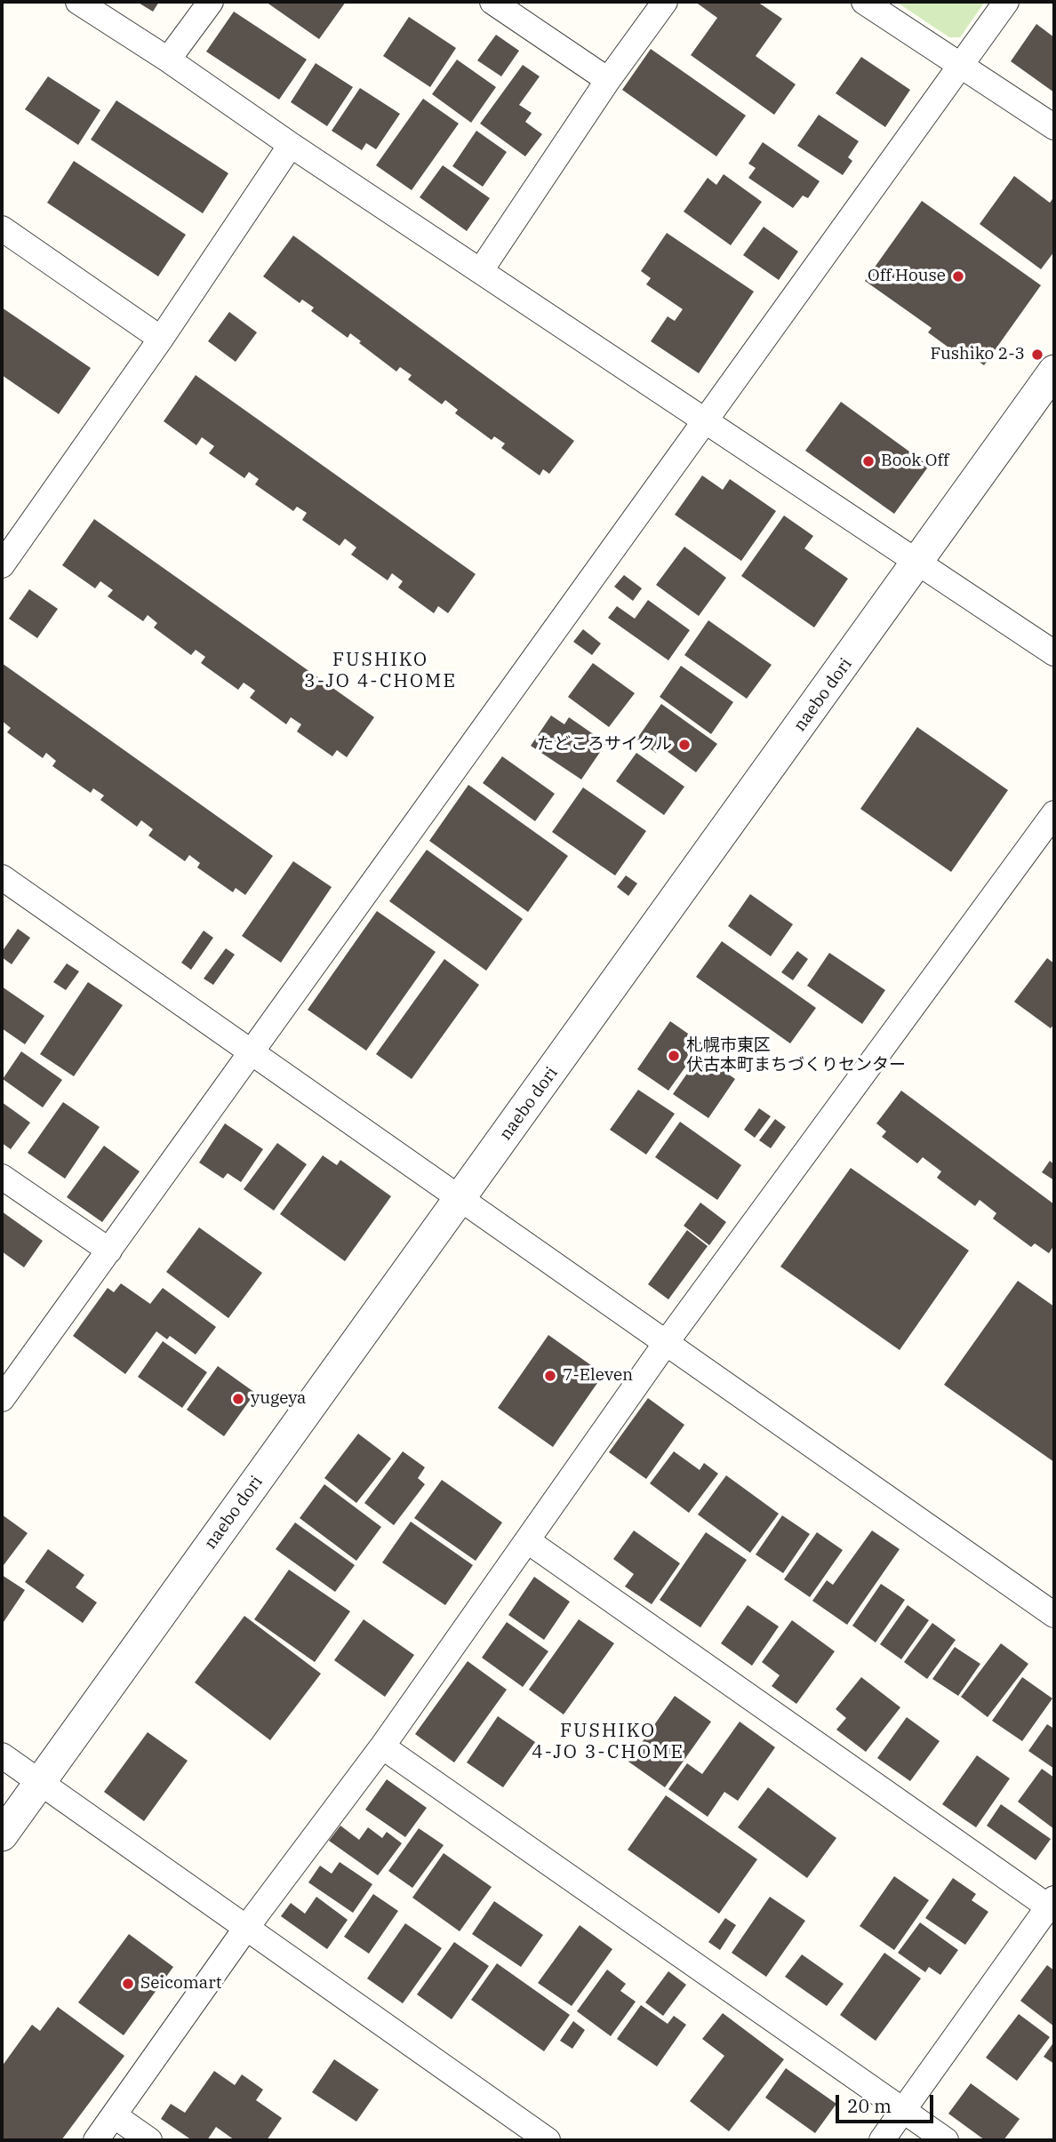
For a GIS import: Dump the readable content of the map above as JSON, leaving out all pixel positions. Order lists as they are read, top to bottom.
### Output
{
  "streets": {
    "street": ["naebo dori"]
  },
  "districts": ["FUSHIKO 3-JO 4-CHOME", "FUSHIKO 4-JO 3-CHOME"],
  "places": [
    "Off House",
    "Fushiko 2-3",
    "Book Off",
    "たどころサイクル",
    "札幌市東区 伏古本町まちづくりセンター",
    "7-Eleven",
    "yugeya",
    "Seicomart"
  ],
  "scale_bar": "20 m"
}
